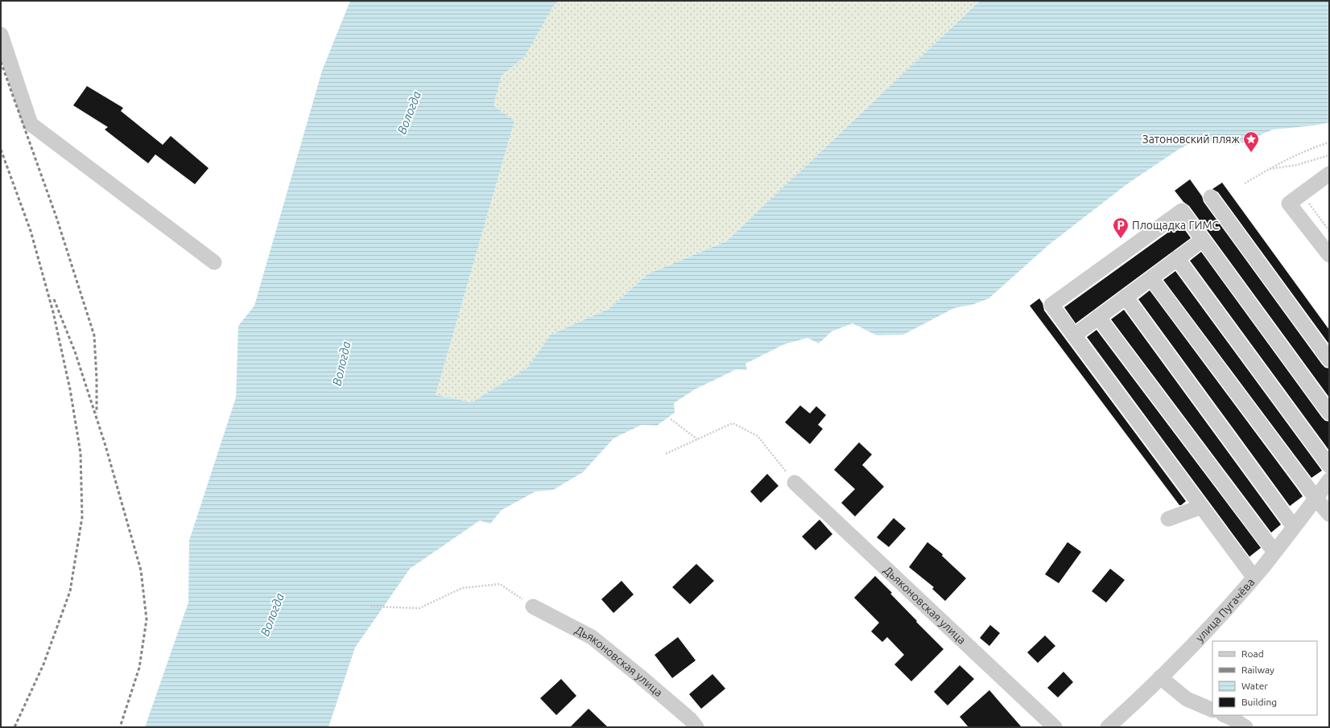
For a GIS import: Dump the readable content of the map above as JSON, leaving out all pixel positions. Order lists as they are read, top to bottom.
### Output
{
  "streets": {
    "street": ["Дьяконовская улица", "улица Пугачёва"]
  },
  "water": ["Вологда"],
  "places": {
    "place": ["Затоновский пляж"],
    "parking": ["Площадка ГИМС"]
  },
  "legend": [
    "Road",
    "Railway",
    "Water",
    "Building"
  ]
}
